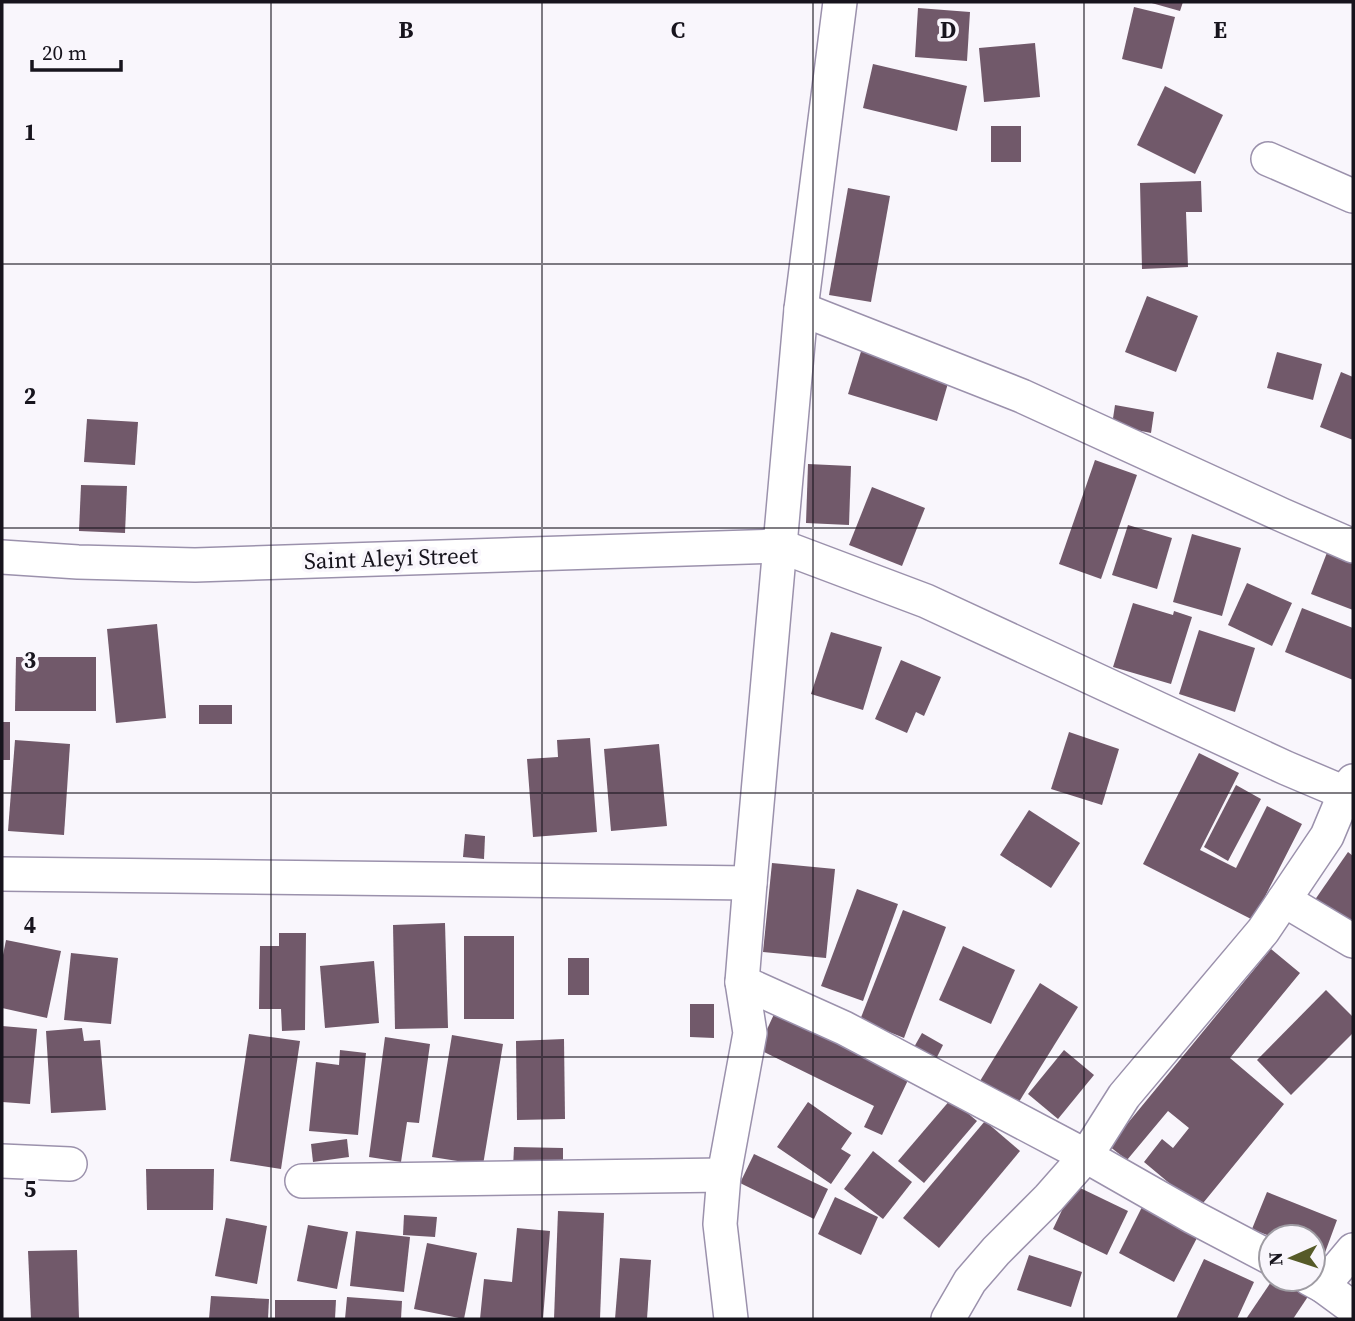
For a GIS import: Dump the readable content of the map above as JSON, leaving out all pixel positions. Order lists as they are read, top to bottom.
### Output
{
  "streets": {
    "street": ["Saint Aleyi Street"]
  },
  "scale_bar": "20 m",
  "north": "left",
  "grid": {
    "columns": [
      "B",
      "C",
      "D",
      "E"
    ],
    "rows": [
      "1",
      "2",
      "3",
      "4",
      "5"
    ]
  }
}
